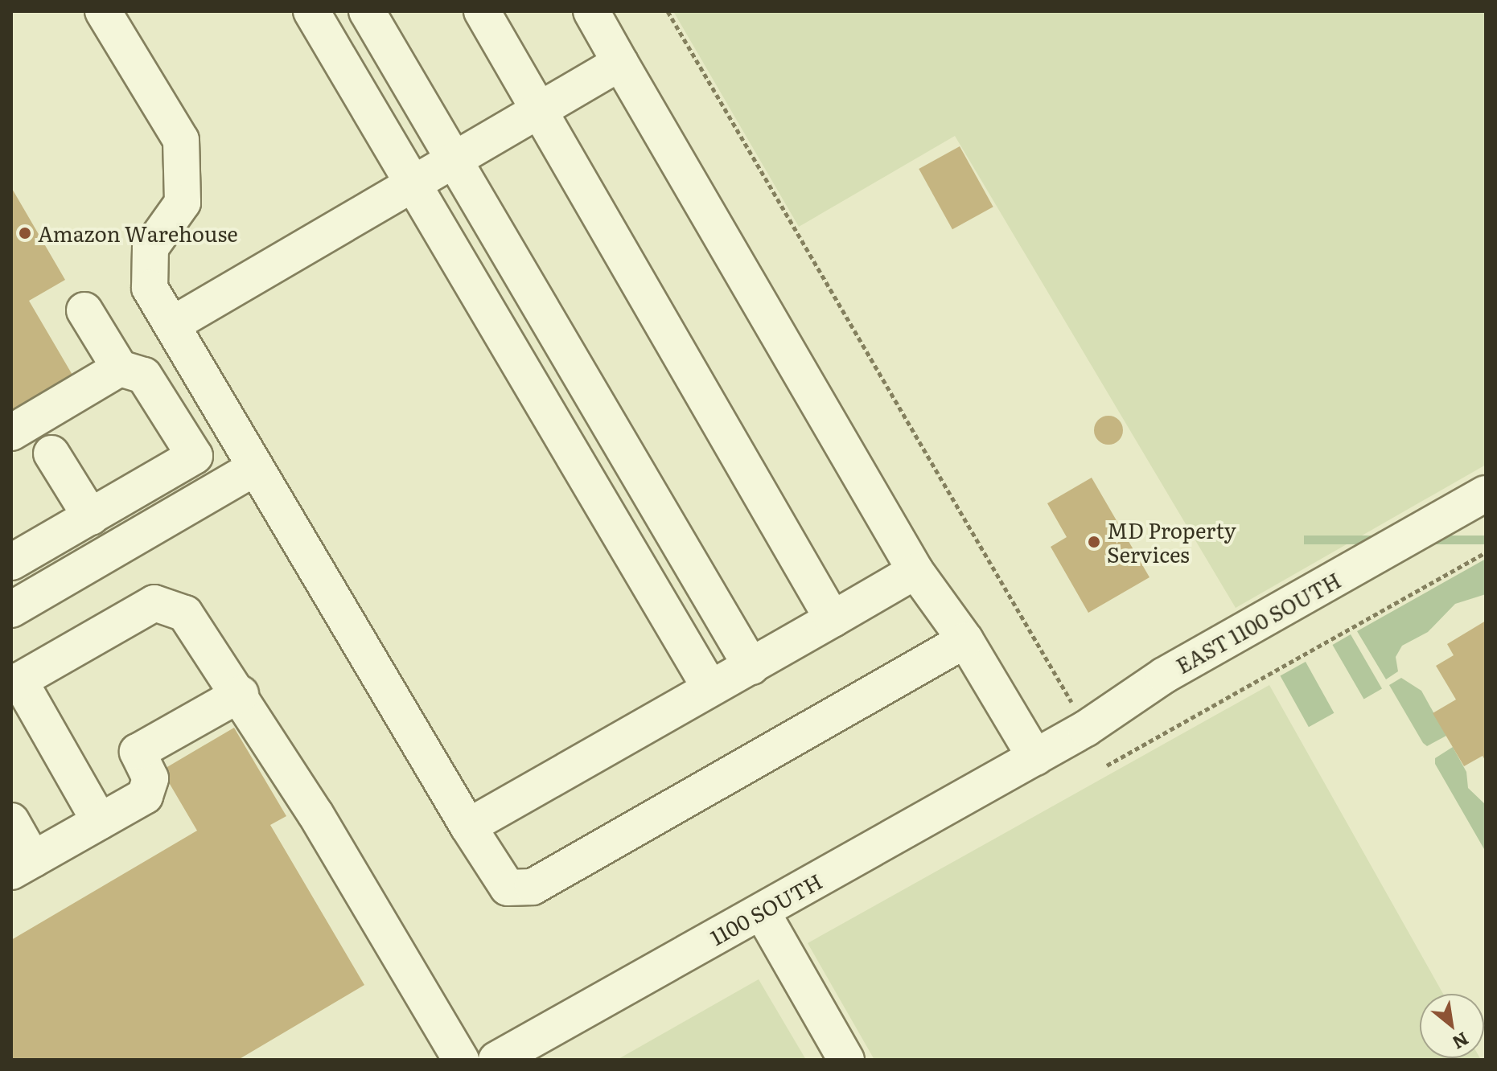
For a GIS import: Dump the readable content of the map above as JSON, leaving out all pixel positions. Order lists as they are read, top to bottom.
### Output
{
  "streets": {
    "street": ["EAST 1100 SOUTH", "1100 SOUTH"]
  },
  "crossings": [
    ["EAST 1100 SOUTH", "1100 SOUTH"]
  ],
  "places": ["Amazon Warehouse", "MD Property Services"],
  "north": "bottom right"
}
